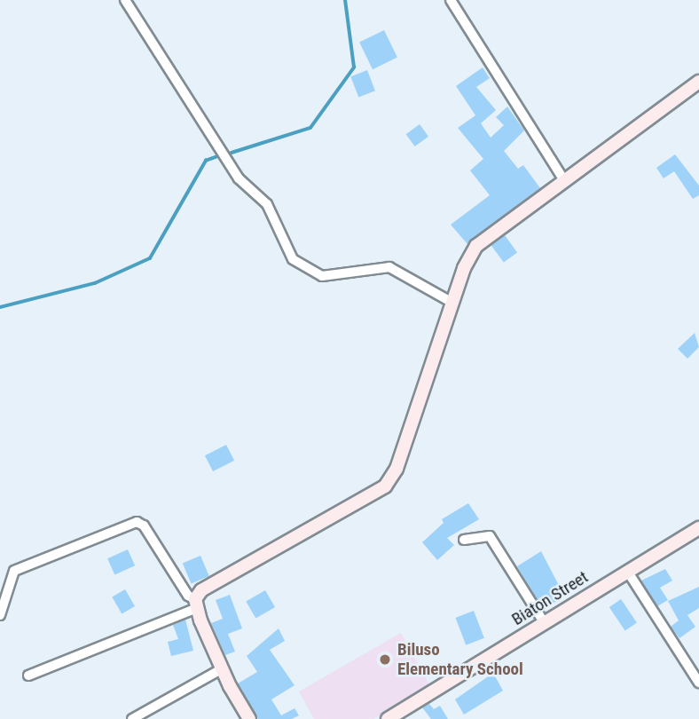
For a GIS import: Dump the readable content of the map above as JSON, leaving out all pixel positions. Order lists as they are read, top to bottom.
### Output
{
  "streets": {
    "street": ["Biaton Street"]
  },
  "places": ["Biluso Elementary School"]
}
